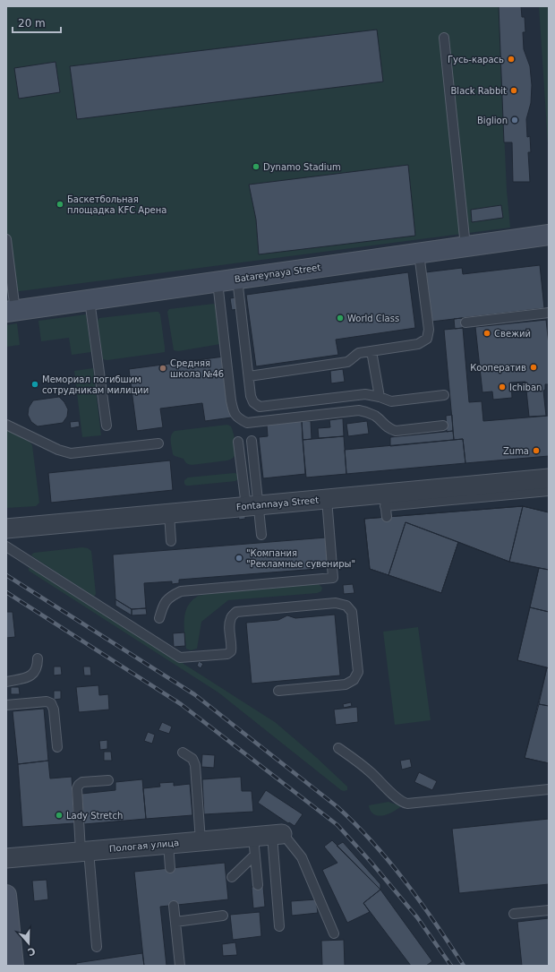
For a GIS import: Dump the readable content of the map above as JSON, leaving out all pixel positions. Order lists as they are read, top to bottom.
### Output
{
  "streets": {
    "main road": ["Batareynaya Street"],
    "street": ["Fontannaya Street", "Пологая улица"]
  },
  "places": [
    "Гусь-карась",
    "Black Rabbit",
    "Biglion",
    "Dynamo Stadium",
    "Баскетбольная площадка KFC Арена",
    "World Class",
    "Свежий",
    "Кооператив",
    "Средняя школа №46",
    "Мемориал погибшим сотрудникам милиции",
    "Ichiban",
    "Zuma",
    "\"Компания \"Рекламные сувениры\"",
    "Lady Stretch"
  ],
  "scale_bar": "20 m",
  "north": "bottom"
}
